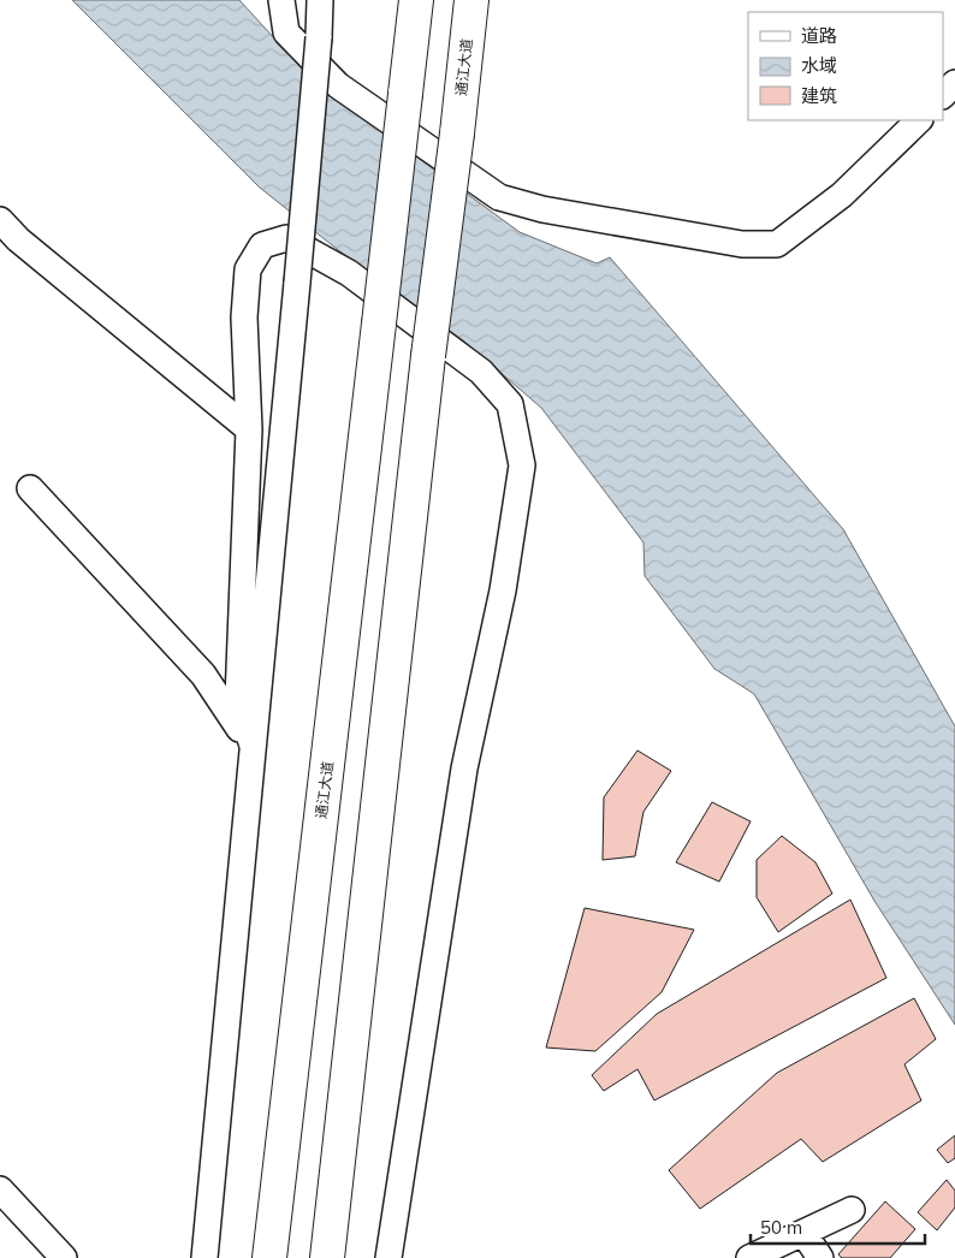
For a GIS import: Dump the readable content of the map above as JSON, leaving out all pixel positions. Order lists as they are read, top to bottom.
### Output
{
  "streets": {
    "highway": ["通江大道"]
  },
  "legend": ["道路", "水域", "建筑"],
  "scale_bar": "50 m"
}
